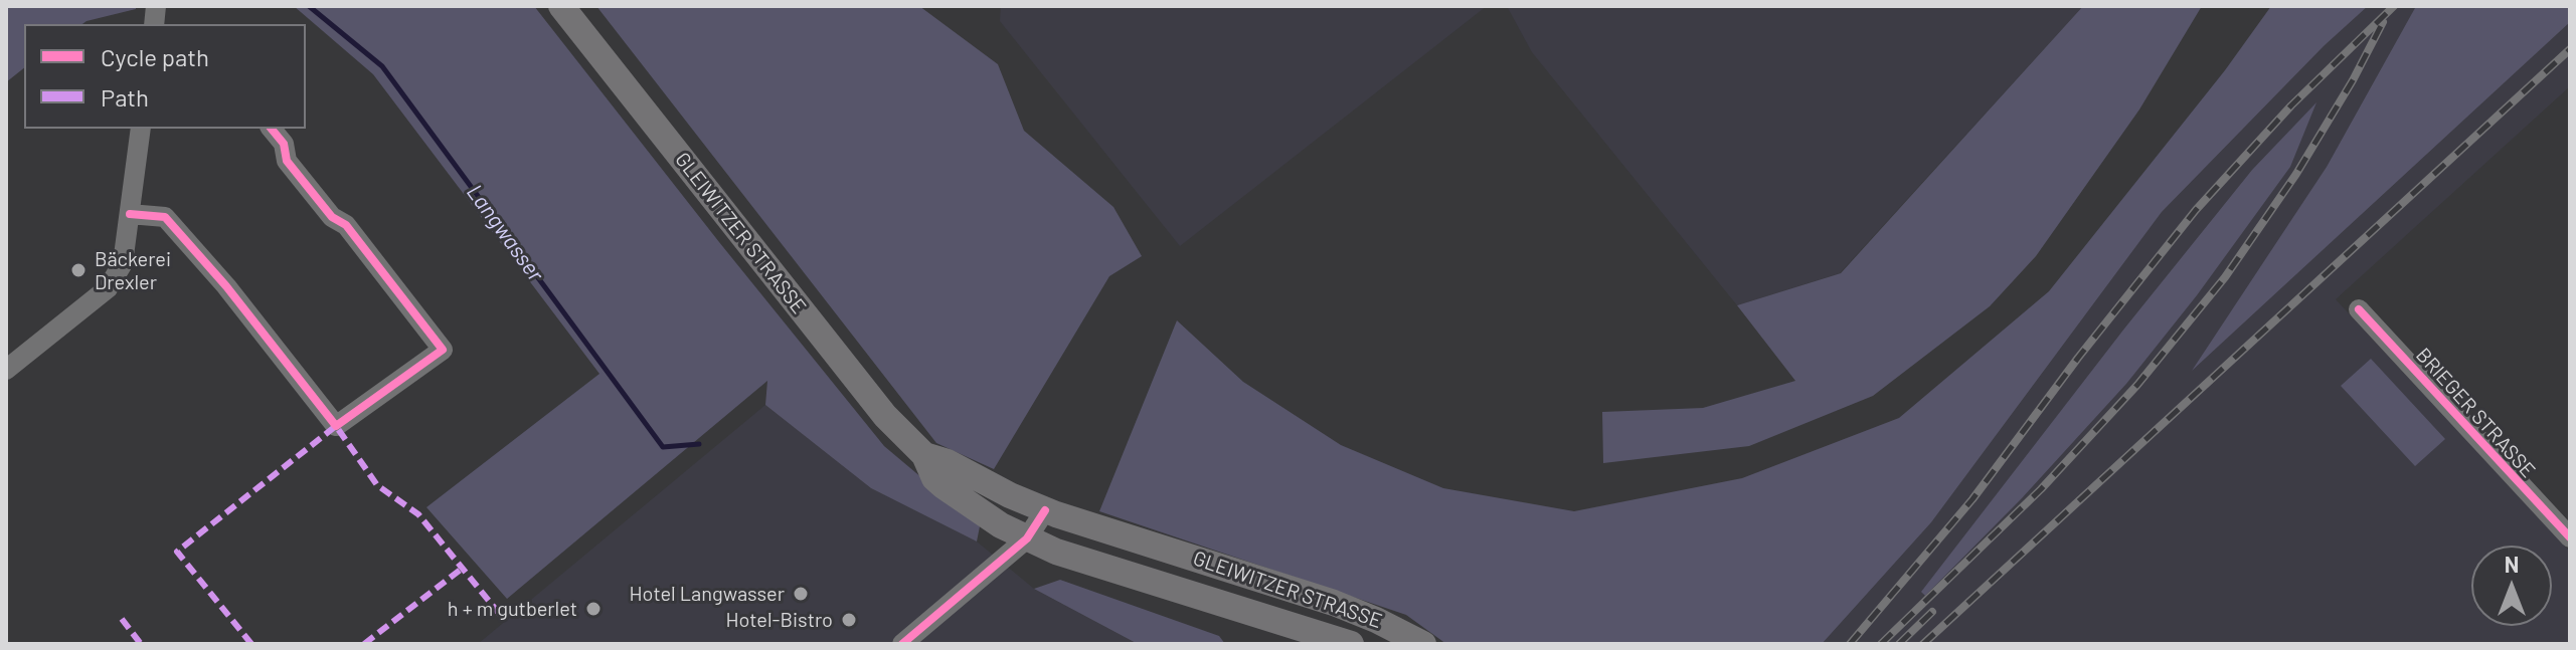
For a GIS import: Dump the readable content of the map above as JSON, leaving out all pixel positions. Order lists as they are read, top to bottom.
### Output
{
  "streets": {
    "main road": ["GLEIWITZER STRASSE"],
    "street": ["BRIEGER STRASSE"]
  },
  "water": ["Langwasser"],
  "places": [
    "Bäckerei Drexler",
    "Hotel Langwasser",
    "h + m gutberlet",
    "Hotel-Bistro"
  ],
  "legend": ["Cycle path", "Path"],
  "north": "top"
}
